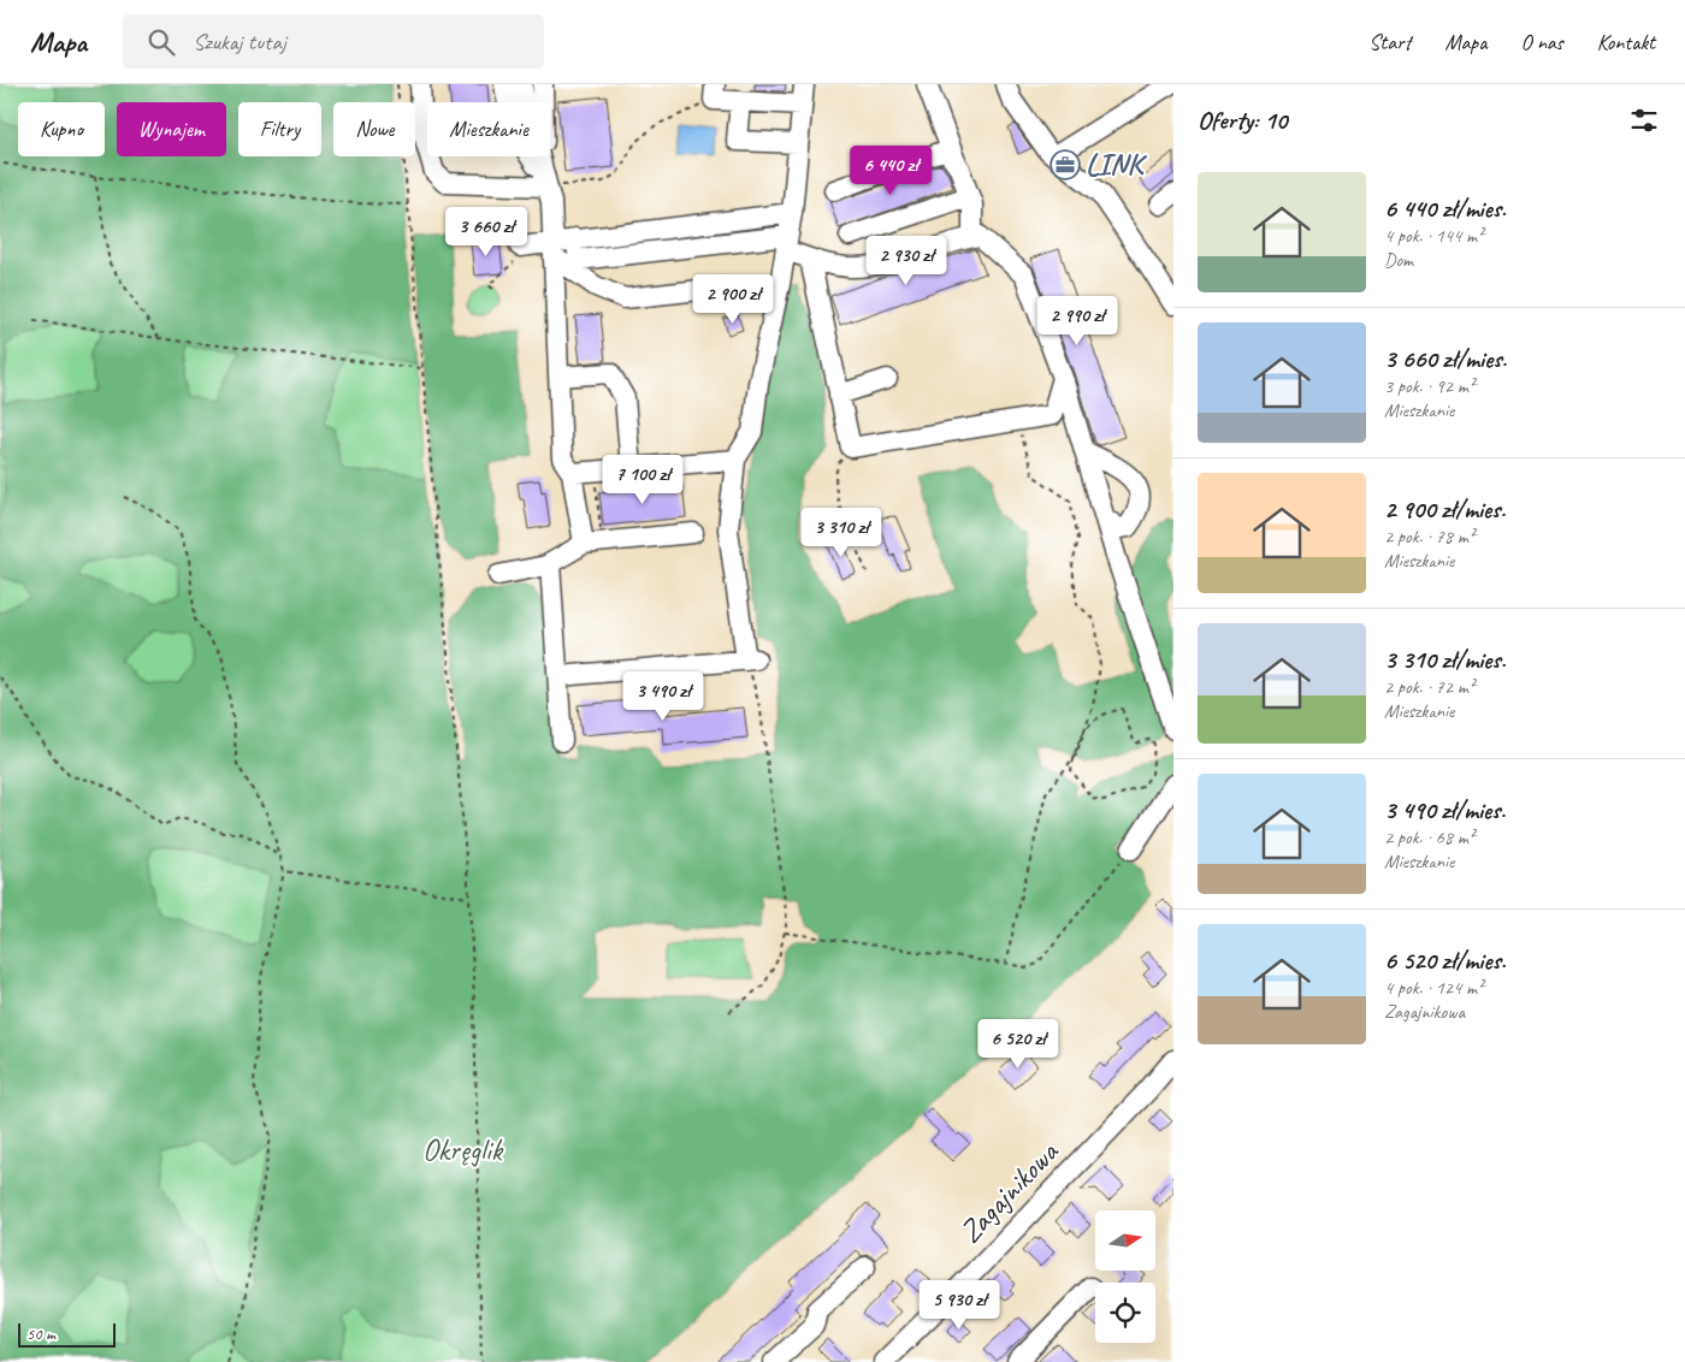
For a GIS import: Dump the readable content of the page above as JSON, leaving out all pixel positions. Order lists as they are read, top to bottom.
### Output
{
  "streets": {
    "street": ["Zagajnikowa"]
  },
  "parks": ["Okręglik"],
  "places": {
    "office": ["LINK"]
  },
  "scale_bar": "50 m",
  "north": "right",
  "page": {
    "header": "Mapa",
    "search": "Szukaj tutaj",
    "nav": [
      "Start",
      "Mapa",
      "O nas",
      "Kontakt"
    ],
    "heading": "Oferty: 10",
    "chip": [
      "Kupno",
      "Wynajem",
      "Filtry",
      "Nowe",
      "Mieszkanie"
    ],
    "price": [
      "6 440 zł",
      "3 660 zł",
      "2 930 zł",
      "2 900 zł",
      "2 990 zł",
      "7 100 zł",
      "3 310 zł",
      "3 490 zł",
      "6 520 zł",
      "5 930 zł"
    ],
    "list": [
      {
        "name": "6 440 zł/mies.",
        "note": "4 pok. · 144 m² · Dom"
      },
      {
        "name": "3 660 zł/mies.",
        "note": "3 pok. · 92 m² · Mieszkanie"
      },
      {
        "name": "2 900 zł/mies.",
        "note": "2 pok. · 78 m² · Mieszkanie"
      },
      {
        "name": "3 310 zł/mies.",
        "note": "2 pok. · 72 m² · Mieszkanie"
      },
      {
        "name": "3 490 zł/mies.",
        "note": "2 pok. · 68 m² · Mieszkanie"
      },
      {
        "name": "6 520 zł/mies.",
        "note": "4 pok. · 124 m² · Zagajnikowa"
      }
    ],
    "scale": "50 m"
  }
}
